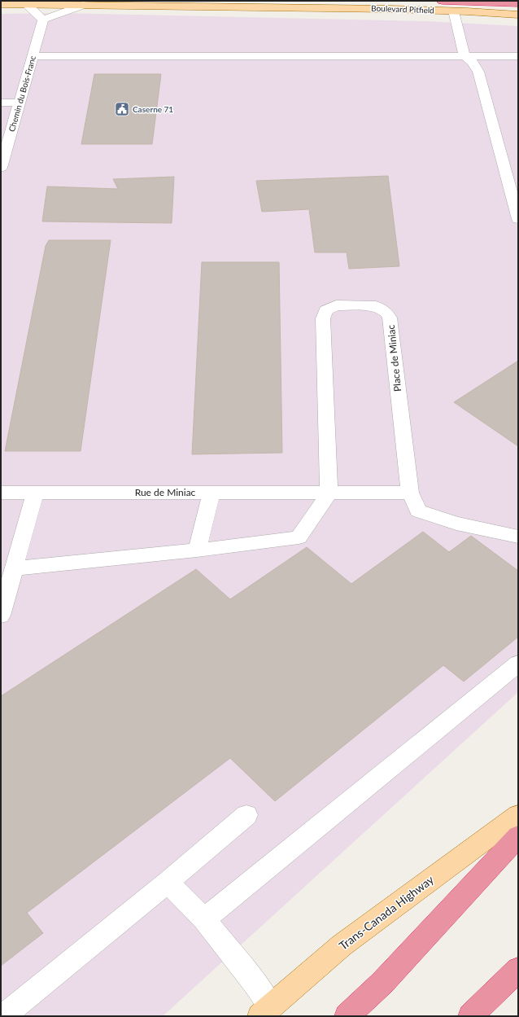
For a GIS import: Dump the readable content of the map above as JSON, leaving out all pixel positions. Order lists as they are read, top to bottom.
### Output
{
  "streets": {
    "main road": ["Boulevard Pitfield", "Trans-Canada Highway"],
    "street": ["Chemin du Bois-Franc", "Place de Miniac", "Rue de Miniac"]
  },
  "crossings": [
    ["Place de Miniac", "Rue de Miniac"]
  ],
  "places": {
    "public building": ["Caserne 71"]
  }
}
